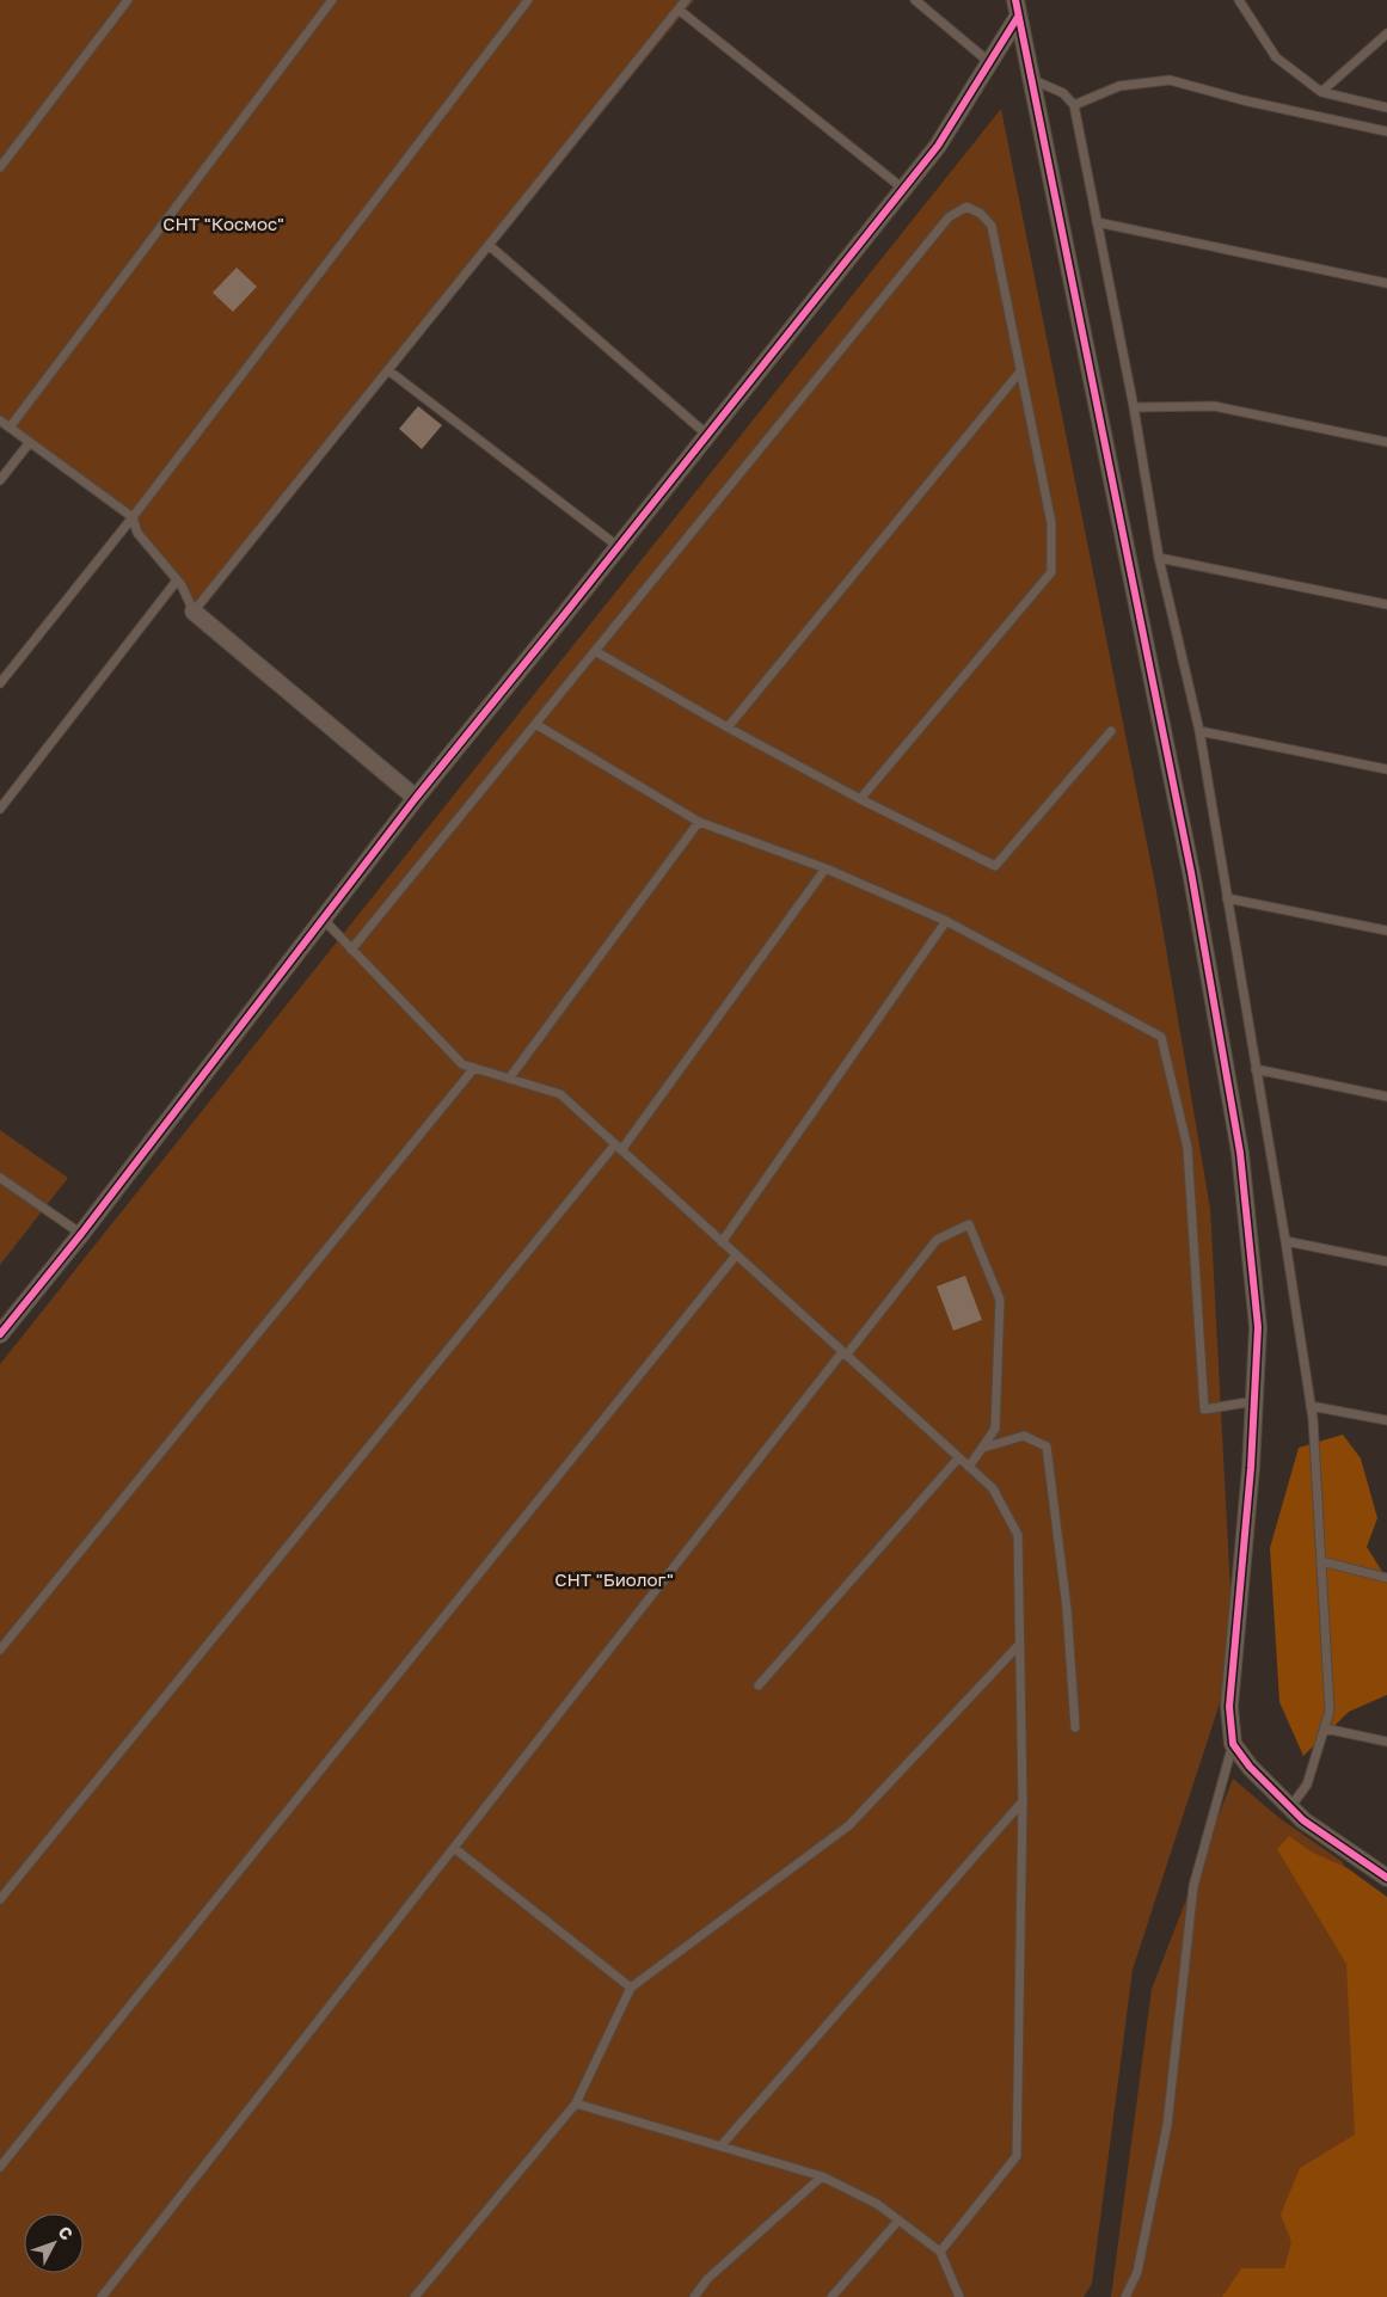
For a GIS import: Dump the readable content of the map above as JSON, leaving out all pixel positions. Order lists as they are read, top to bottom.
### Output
{
  "parks": ["СНТ \"Космос\"", "СНТ \"Биолог\""],
  "north": "top right"
}
